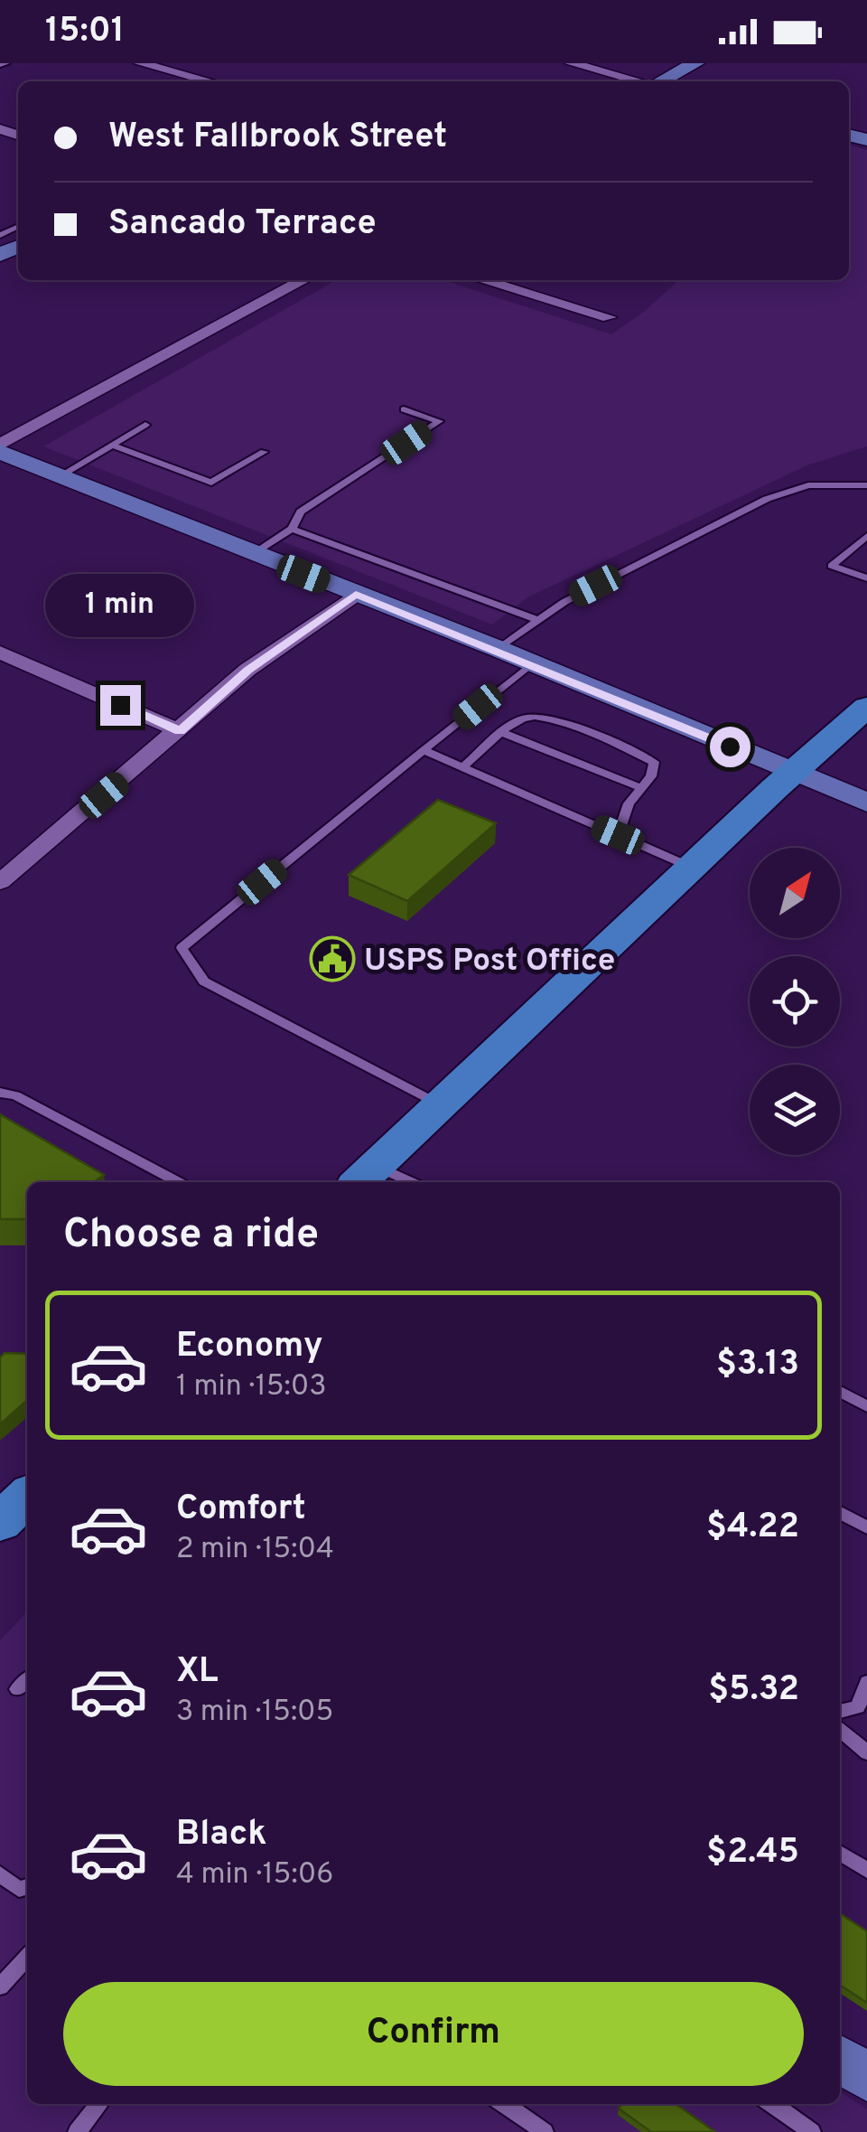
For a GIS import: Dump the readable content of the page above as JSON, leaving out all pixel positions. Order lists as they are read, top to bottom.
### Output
{
  "places": {
    "public building": ["USPS Post Office"]
  },
  "north": "top right",
  "page": {
    "status": "15:01",
    "banner": ["West Fallbrook Street", "Sancado Terrace"],
    "bubble": "1 min",
    "heading": "Choose a ride",
    "list": [
      {
        "name": "Economy",
        "note": "1 min · 15:03",
        "value": "$3.13"
      },
      {
        "name": "Comfort",
        "note": "2 min · 15:04",
        "value": "$4.22"
      },
      {
        "name": "XL",
        "note": "3 min · 15:05",
        "value": "$5.32"
      },
      {
        "name": "Black",
        "note": "4 min · 15:06",
        "value": "$2.45"
      }
    ],
    "buttons": "Confirm"
  }
}
